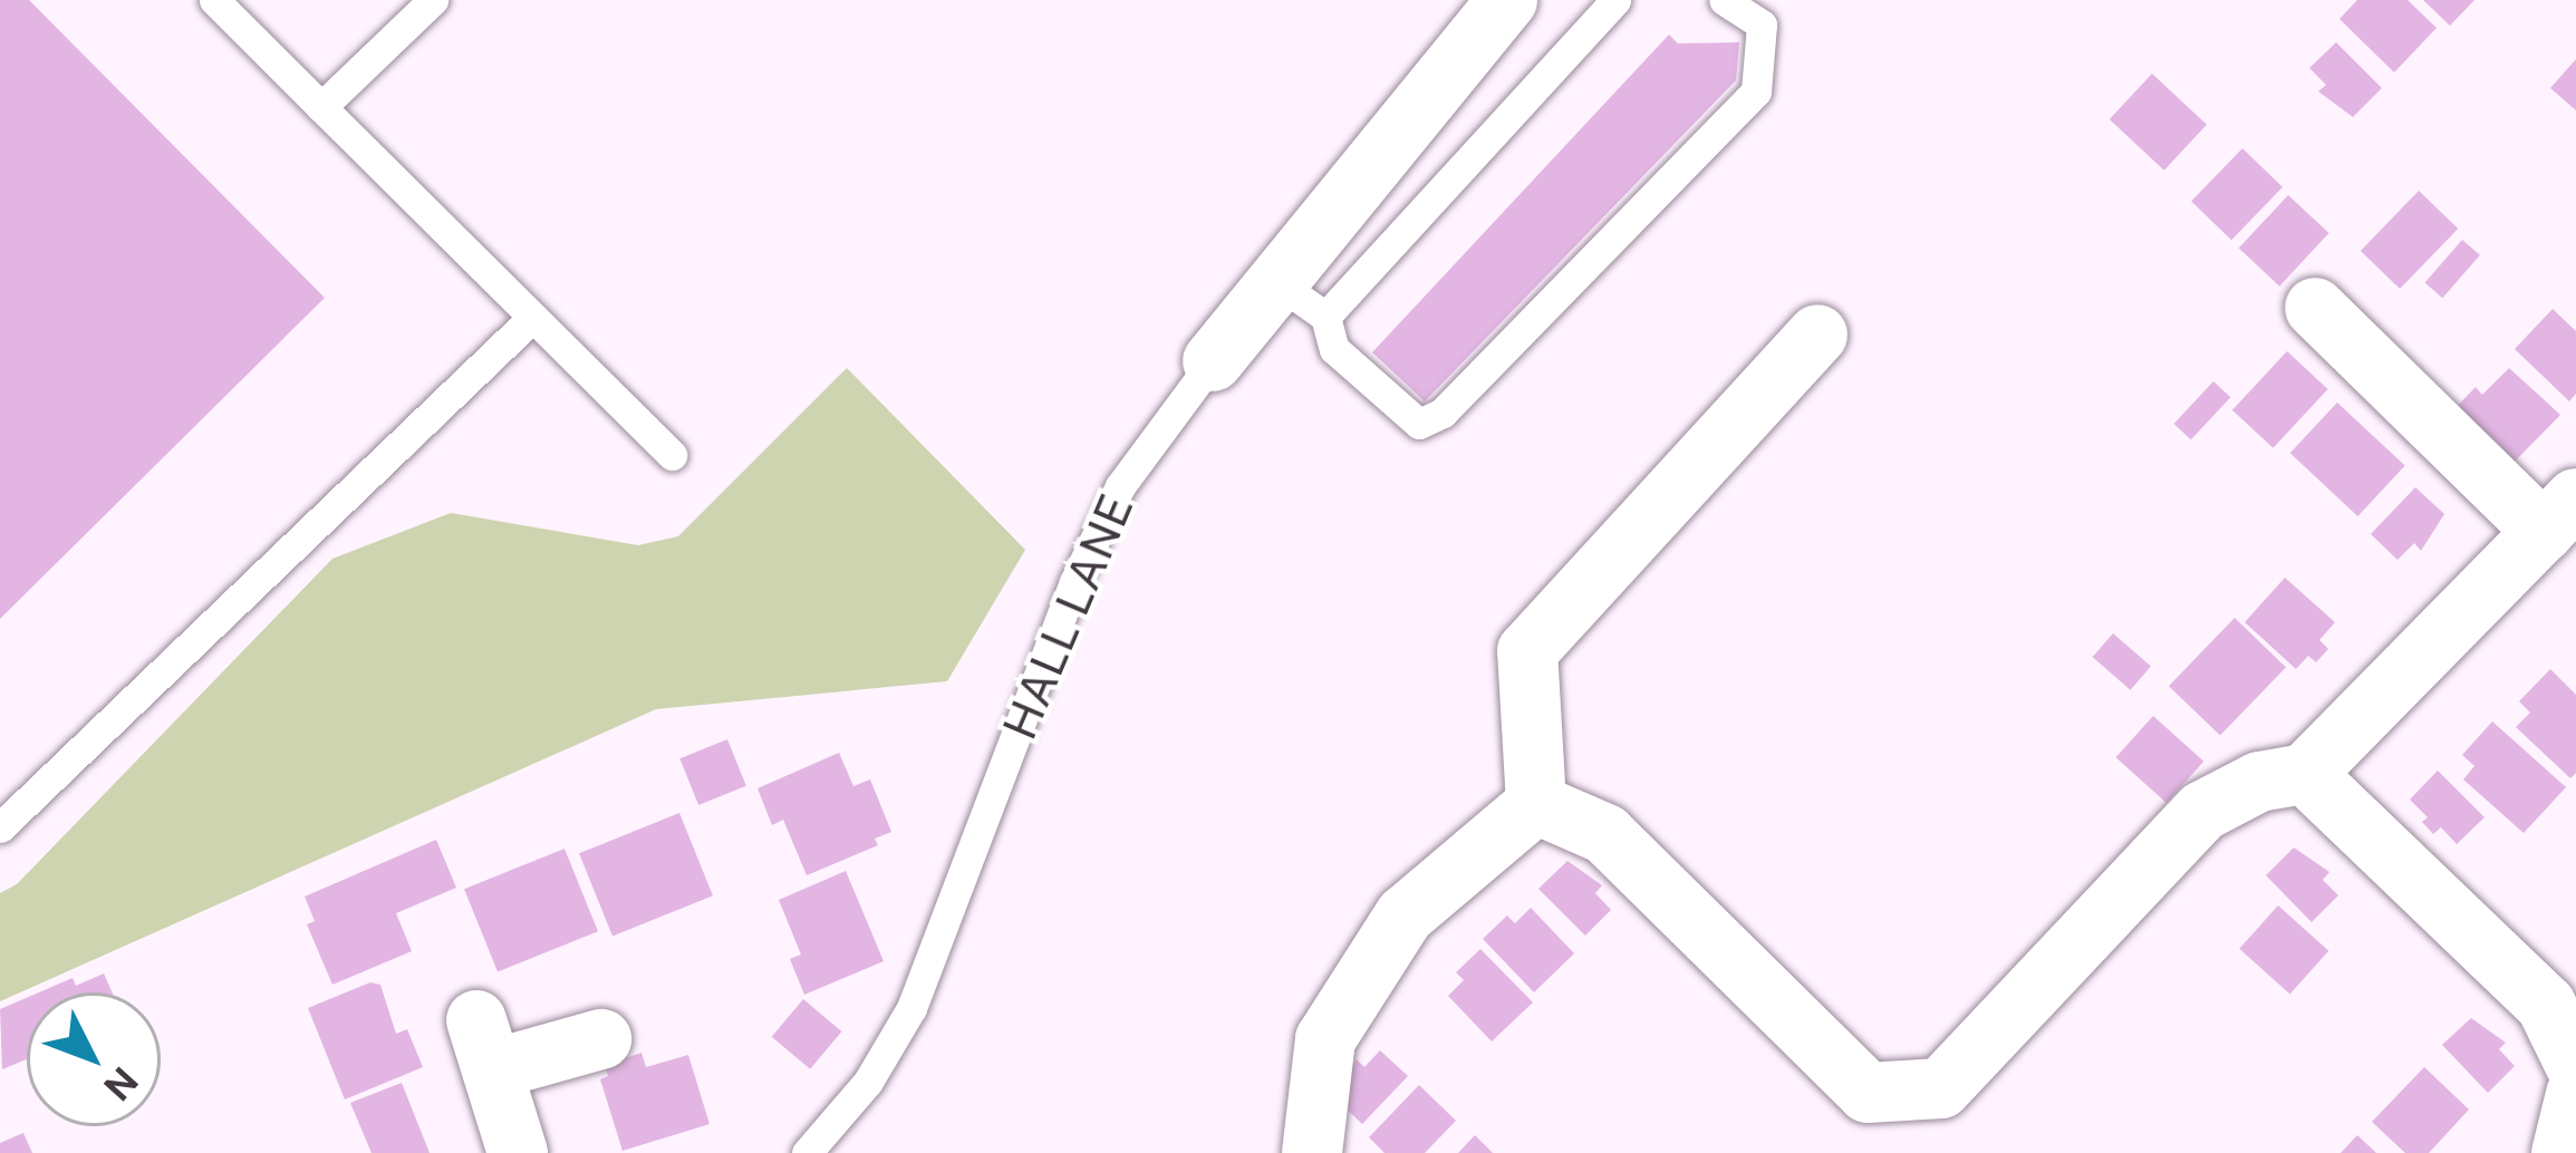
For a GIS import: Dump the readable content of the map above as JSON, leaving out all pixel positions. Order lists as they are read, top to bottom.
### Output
{
  "streets": {
    "street": ["HALL LANE"]
  },
  "north": "bottom right"
}
